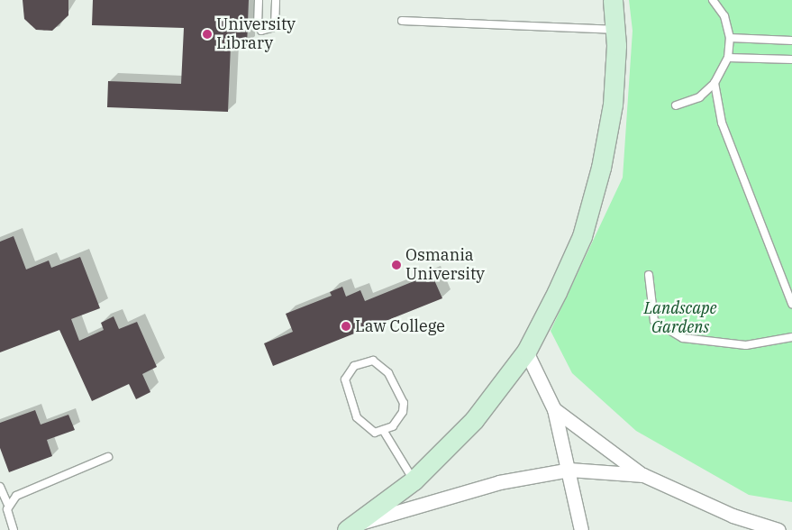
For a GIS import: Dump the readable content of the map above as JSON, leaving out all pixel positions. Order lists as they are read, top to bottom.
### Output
{
  "parks": ["Landscape Gardens"],
  "places": ["University Library", "Osmania University", "Law College"]
}
